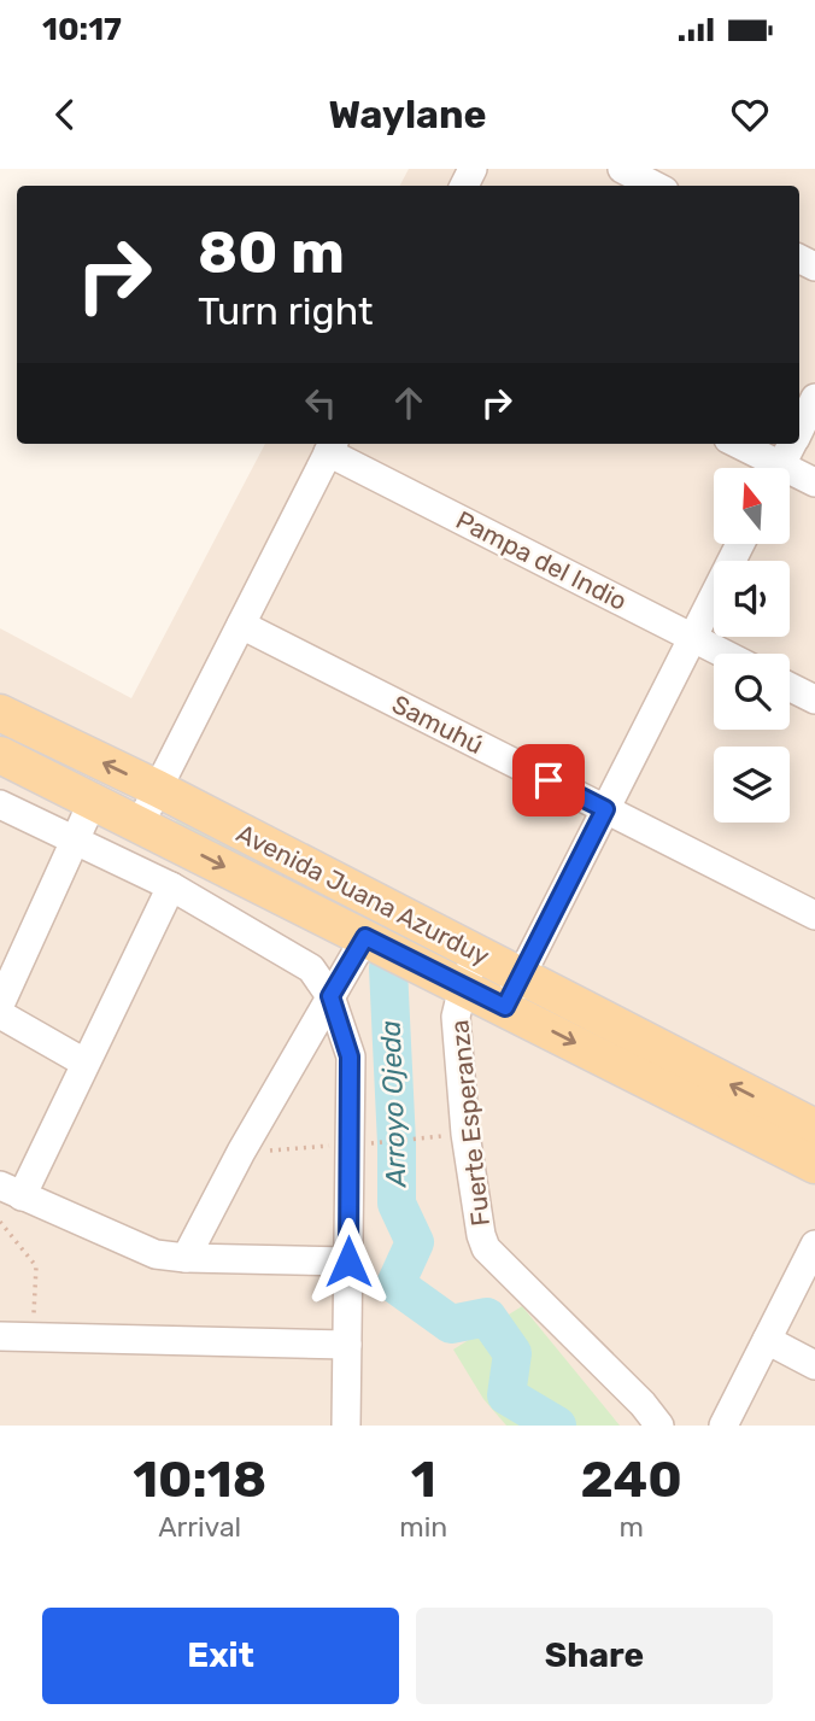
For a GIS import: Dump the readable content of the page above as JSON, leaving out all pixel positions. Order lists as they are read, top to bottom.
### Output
{
  "streets": {
    "main road": ["Avenida Juana Azurduy"],
    "street": ["Pampa del Indio", "Samuhú", "Fuerte Esperanza"]
  },
  "crossings": [
    ["Avenida Juana Azurduy", "Fuerte Esperanza"]
  ],
  "water": ["Arroyo Ojeda"],
  "north": "top",
  "page": {
    "status": "10:17",
    "header": "Waylane",
    "turn": ["80 m", "Turn right"],
    "eta": [
      "10:18",
      "Arrival",
      "1",
      "min",
      "240",
      "m"
    ],
    "buttons": ["Exit", "Share"]
  }
}
